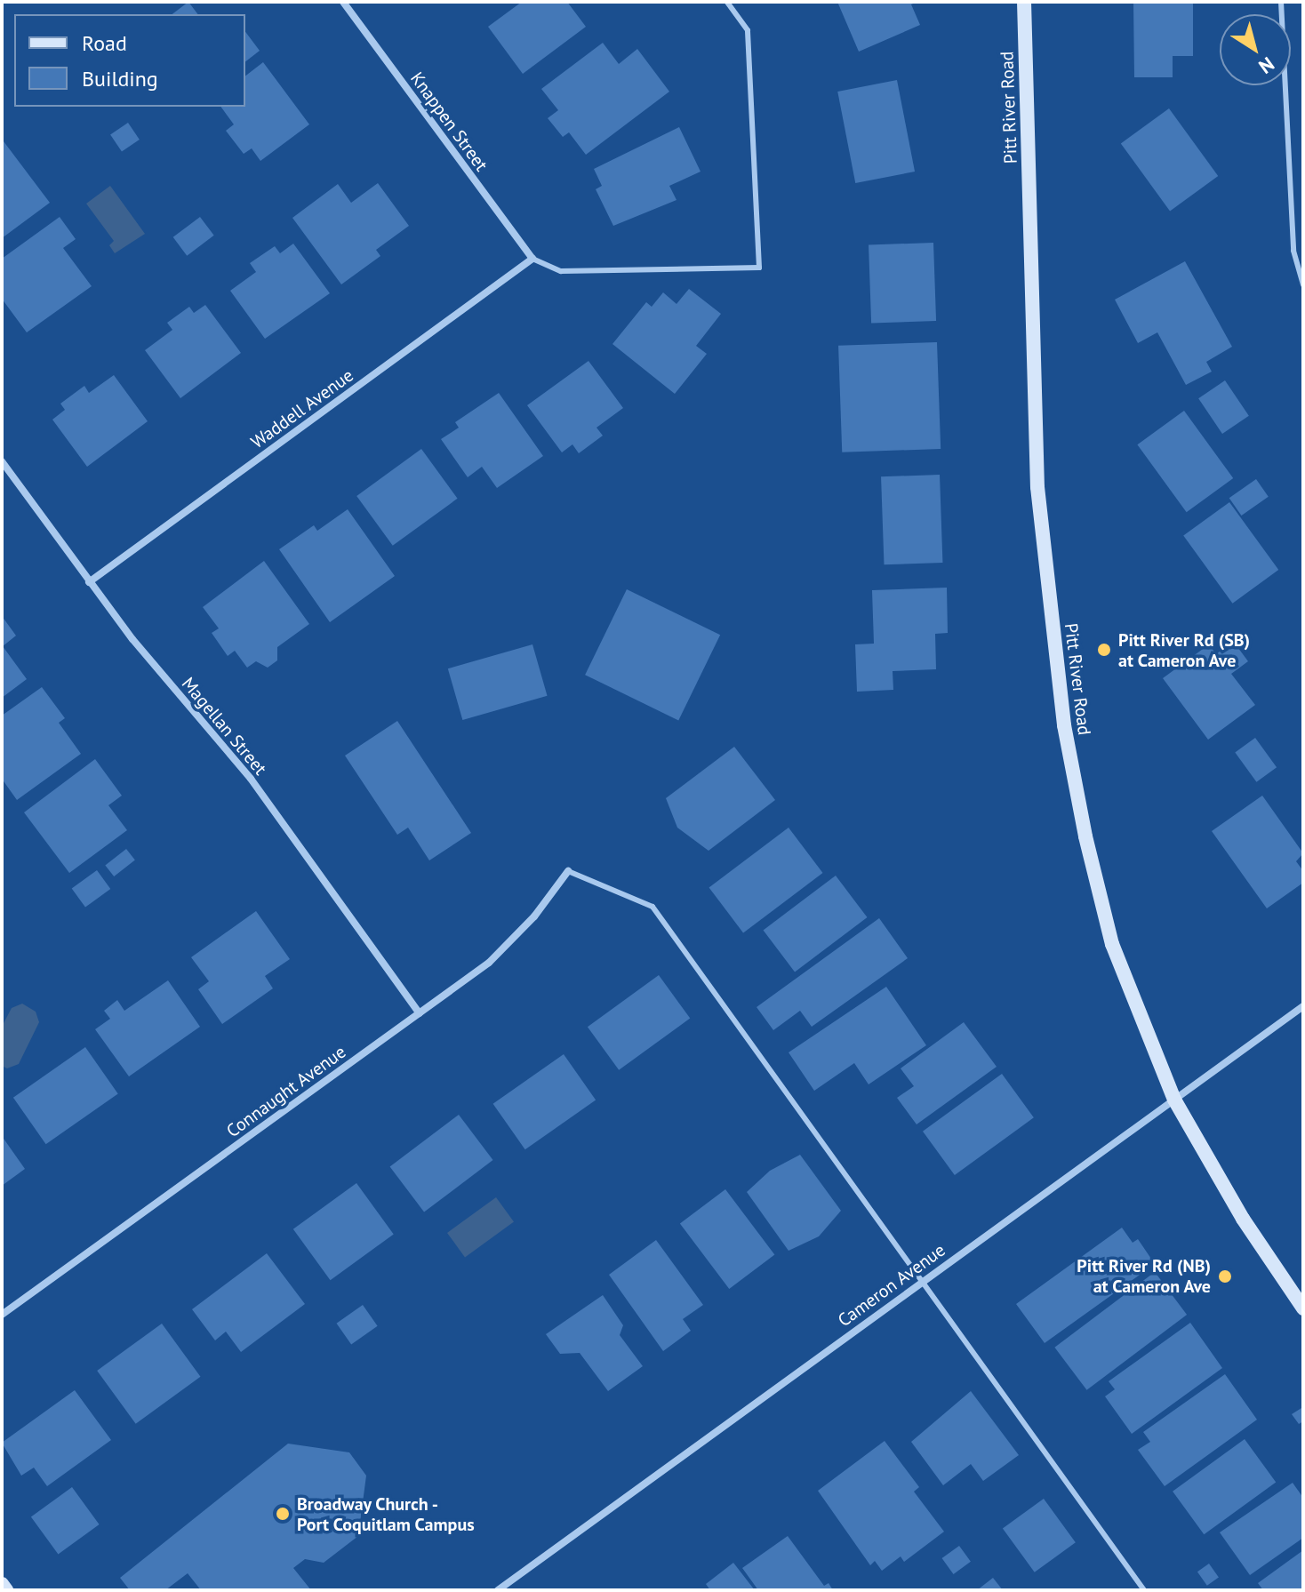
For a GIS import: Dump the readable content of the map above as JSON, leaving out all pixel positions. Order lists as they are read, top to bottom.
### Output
{
  "streets": {
    "main road": ["Pitt River Road"],
    "street": [
      "Knappen Street",
      "Waddell Avenue",
      "Magellan Street",
      "Connaught Avenue",
      "Cameron Avenue"
    ]
  },
  "crossings": [
    ["Pitt River Road", "Cameron Avenue"],
    ["Knappen Street", "Waddell Avenue"],
    ["Waddell Avenue", "Magellan Street"],
    ["Magellan Street", "Connaught Avenue"]
  ],
  "places": ["Pitt River Rd (SB) at Cameron Ave", "Pitt River Rd (NB) at Cameron Ave", "Broadway Church - Port Coquitlam Campus"],
  "legend": ["Road", "Building"],
  "north": "bottom right"
}
